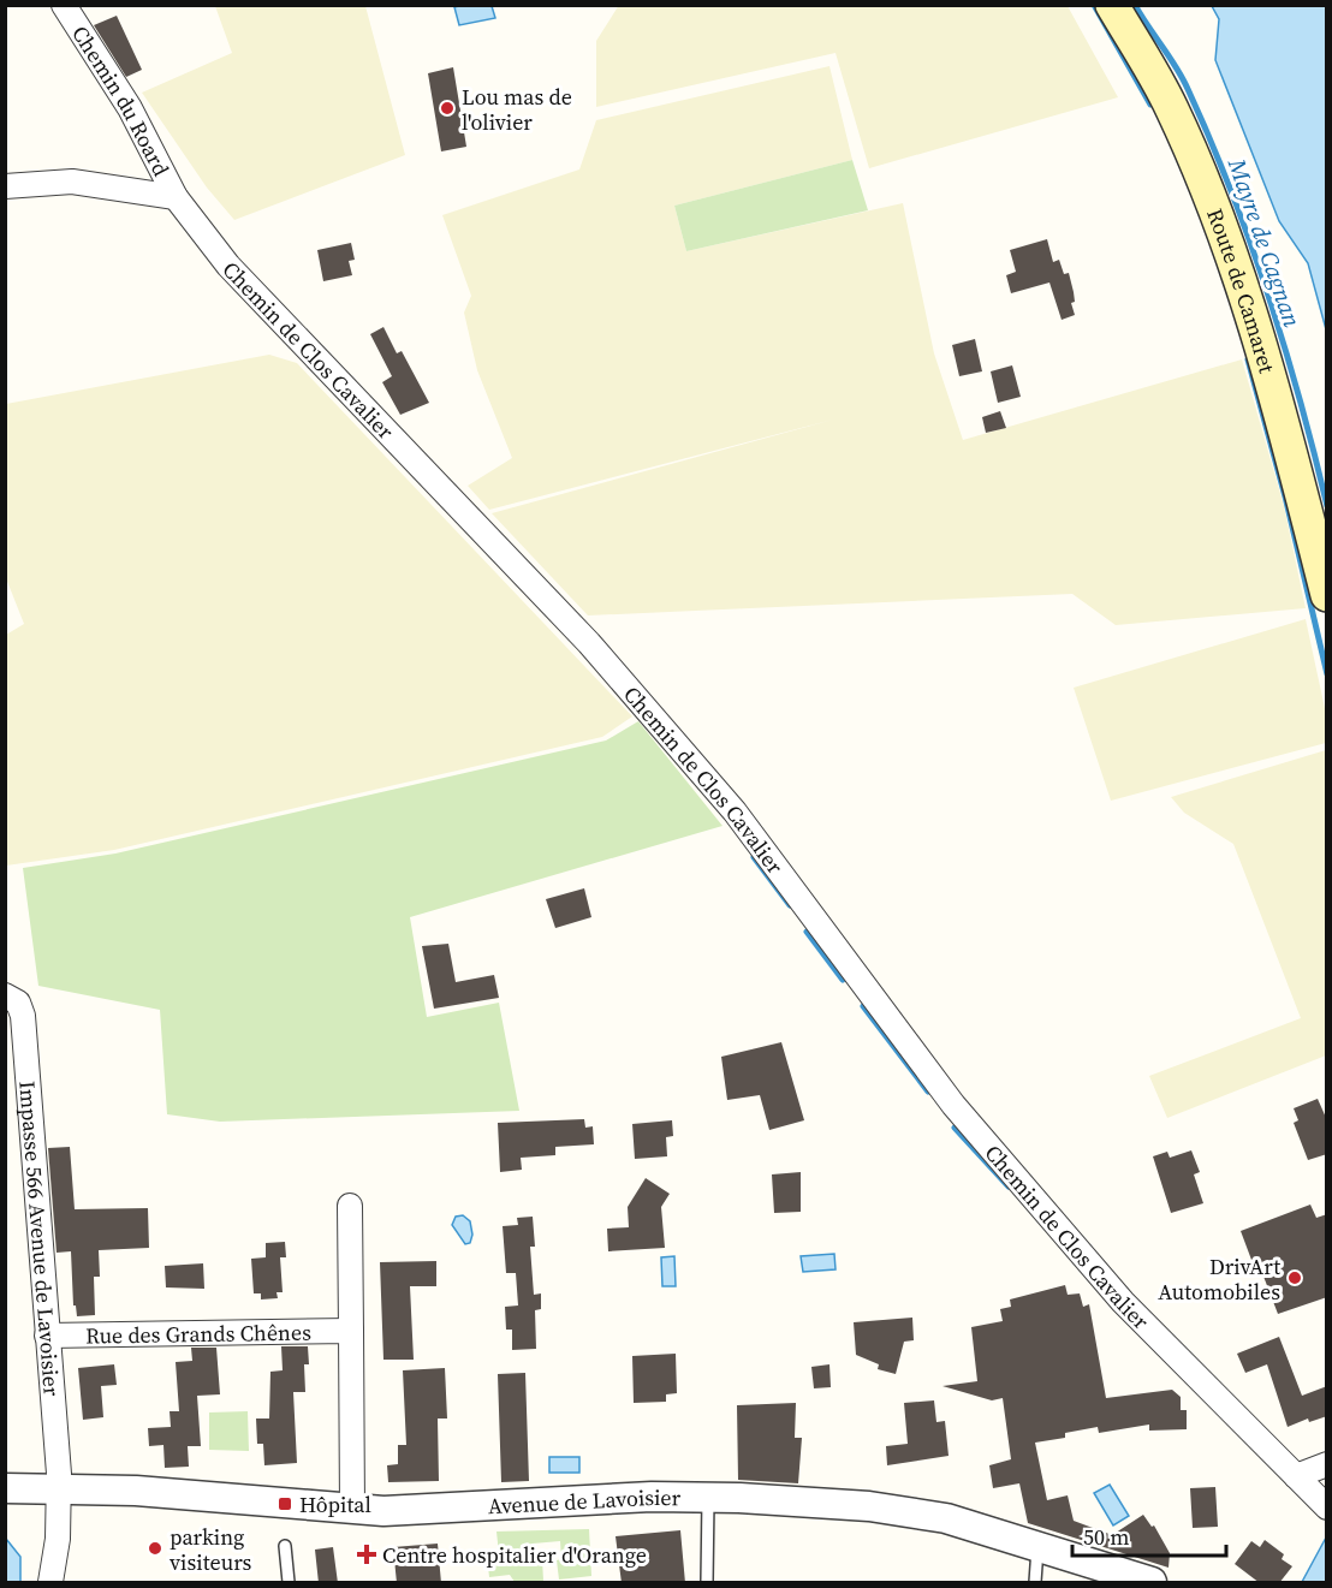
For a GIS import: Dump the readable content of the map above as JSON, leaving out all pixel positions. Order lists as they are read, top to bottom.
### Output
{
  "streets": {
    "main road": ["Route de Camaret"],
    "street": [
      "Chemin du Roard",
      "Chemin de Clos Cavalier",
      "Impasse 566 Avenue de Lavoisier",
      "Rue des Grands Chênes",
      "Avenue de Lavoisier"
    ]
  },
  "crossings": [
    ["Chemin du Roard", "Chemin de Clos Cavalier"],
    ["Impasse 566 Avenue de Lavoisier", "Rue des Grands Chênes"],
    ["Impasse 566 Avenue de Lavoisier", "Avenue de Lavoisier"]
  ],
  "water": ["Mayre de Cagnan"],
  "places": {
    "other": ["Lou mas de l'olivier", "DrivArt Automobiles", "parking visiteurs"],
    "transit": ["Hôpital"],
    "health": ["Centre hospitalier d'Orange"]
  },
  "scale_bar": "50 m"
}
